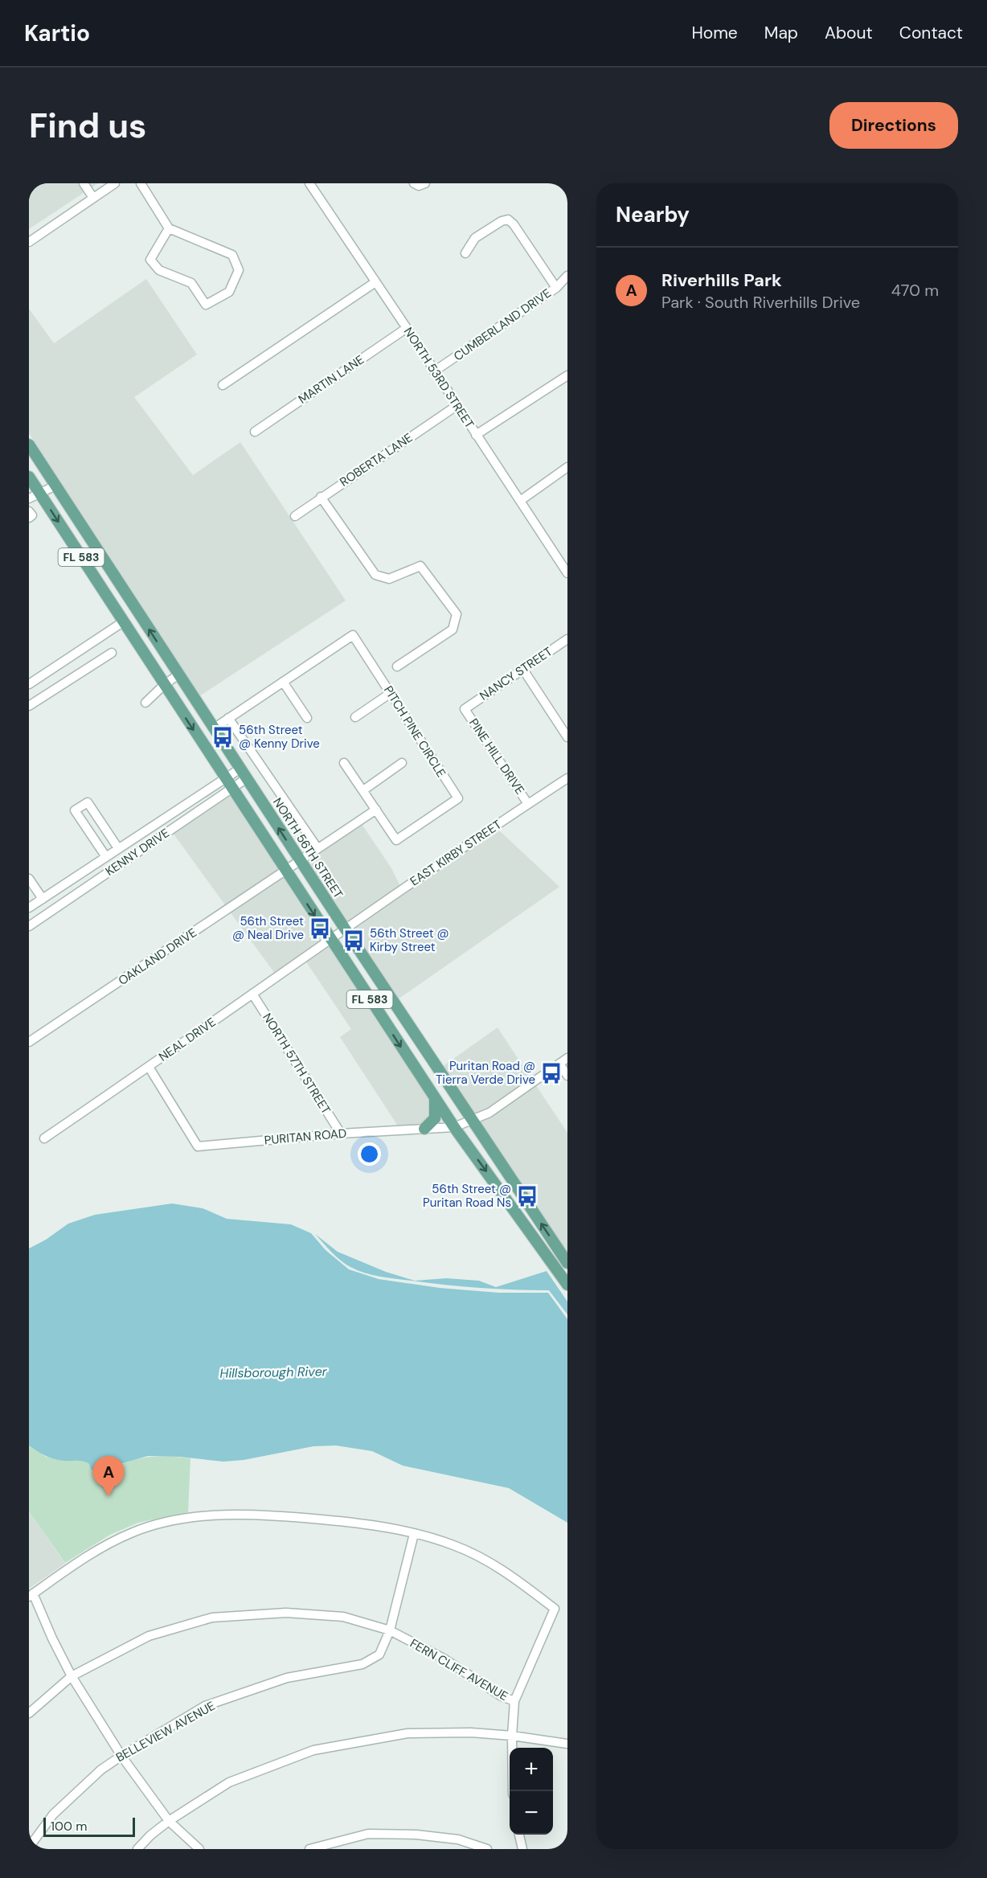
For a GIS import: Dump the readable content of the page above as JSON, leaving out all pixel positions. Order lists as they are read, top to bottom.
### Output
{
  "streets": {
    "main road": ["FL 583", "NORTH 56TH STREET"],
    "street": [
      "CUMBERLAND DRIVE",
      "NORTH 53RD STREET",
      "MARTIN LANE",
      "ROBERTA LANE",
      "NANCY STREET",
      "PITCH PINE CIRCLE",
      "PINE HILL DRIVE",
      "KENNY DRIVE",
      "EAST KIRBY STREET",
      "OAKLAND DRIVE",
      "NEAL DRIVE",
      "NORTH 57TH STREET",
      "PURITAN ROAD",
      "FERN CLIFF AVENUE",
      "BELLEVIEW AVENUE"
    ]
  },
  "crossings": [
    ["CUMBERLAND DRIVE", "NORTH 53RD STREET"],
    ["NORTH 53RD STREET", "MARTIN LANE"],
    ["NORTH 53RD STREET", "ROBERTA LANE"],
    ["FL 583", "KENNY DRIVE"],
    ["FL 583", "EAST KIRBY STREET"],
    ["FL 583", "OAKLAND DRIVE"],
    ["FL 583", "NEAL DRIVE"],
    ["FL 583", "PURITAN ROAD"],
    ["NANCY STREET", "PINE HILL DRIVE"],
    ["PITCH PINE CIRCLE", "NORTH 56TH STREET"],
    ["PINE HILL DRIVE", "EAST KIRBY STREET"],
    ["NORTH 56TH STREET", "KENNY DRIVE"],
    ["NORTH 56TH STREET", "EAST KIRBY STREET"],
    ["NORTH 56TH STREET", "OAKLAND DRIVE"],
    ["NORTH 56TH STREET", "PURITAN ROAD"],
    ["EAST KIRBY STREET", "NEAL DRIVE"],
    ["NEAL DRIVE", "NORTH 57TH STREET"],
    ["NEAL DRIVE", "PURITAN ROAD"],
    ["NORTH 57TH STREET", "PURITAN ROAD"],
    ["FERN CLIFF AVENUE", "BELLEVIEW AVENUE"]
  ],
  "water": ["Hillsborough River"],
  "places": {
    "bus stop": [
      "56th Street @ Kenny Drive",
      "56th Street @ Neal Drive",
      "56th Street @ Kirby Street",
      "Puritan Road @ Tierra Verde Drive",
      "56th Street @ Puritan Road Ns"
    ]
  },
  "scale_bar": "100 m",
  "page": {
    "header": "Kartio",
    "nav": [
      "Home",
      "Map",
      "About",
      "Contact"
    ],
    "buttons": "Directions",
    "title": "Find us",
    "heading": "Nearby",
    "list": [
      {
        "mark": "A",
        "name": "Riverhills Park",
        "note": "Park · South Riverhills Drive",
        "value": "470 m"
      }
    ],
    "pins": "A",
    "map_buttons": ["+", "−"],
    "scale": "100 m"
  }
}
